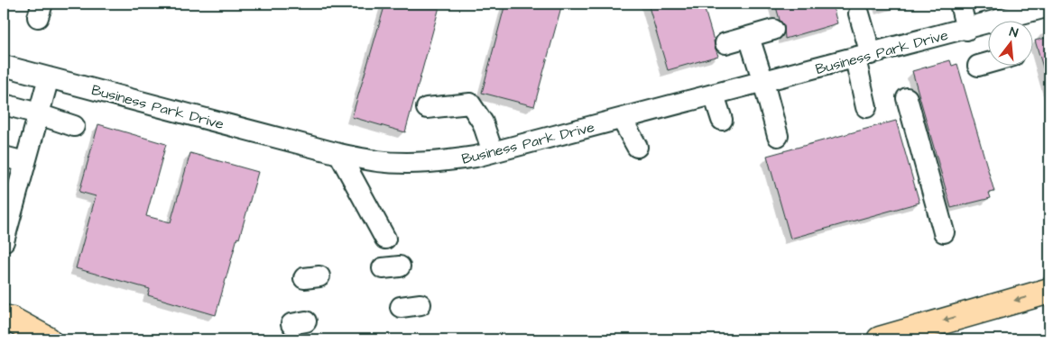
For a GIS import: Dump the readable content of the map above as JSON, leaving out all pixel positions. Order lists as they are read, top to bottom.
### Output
{
  "streets": {
    "street": ["Business Park Drive"]
  },
  "north": "top"
}
